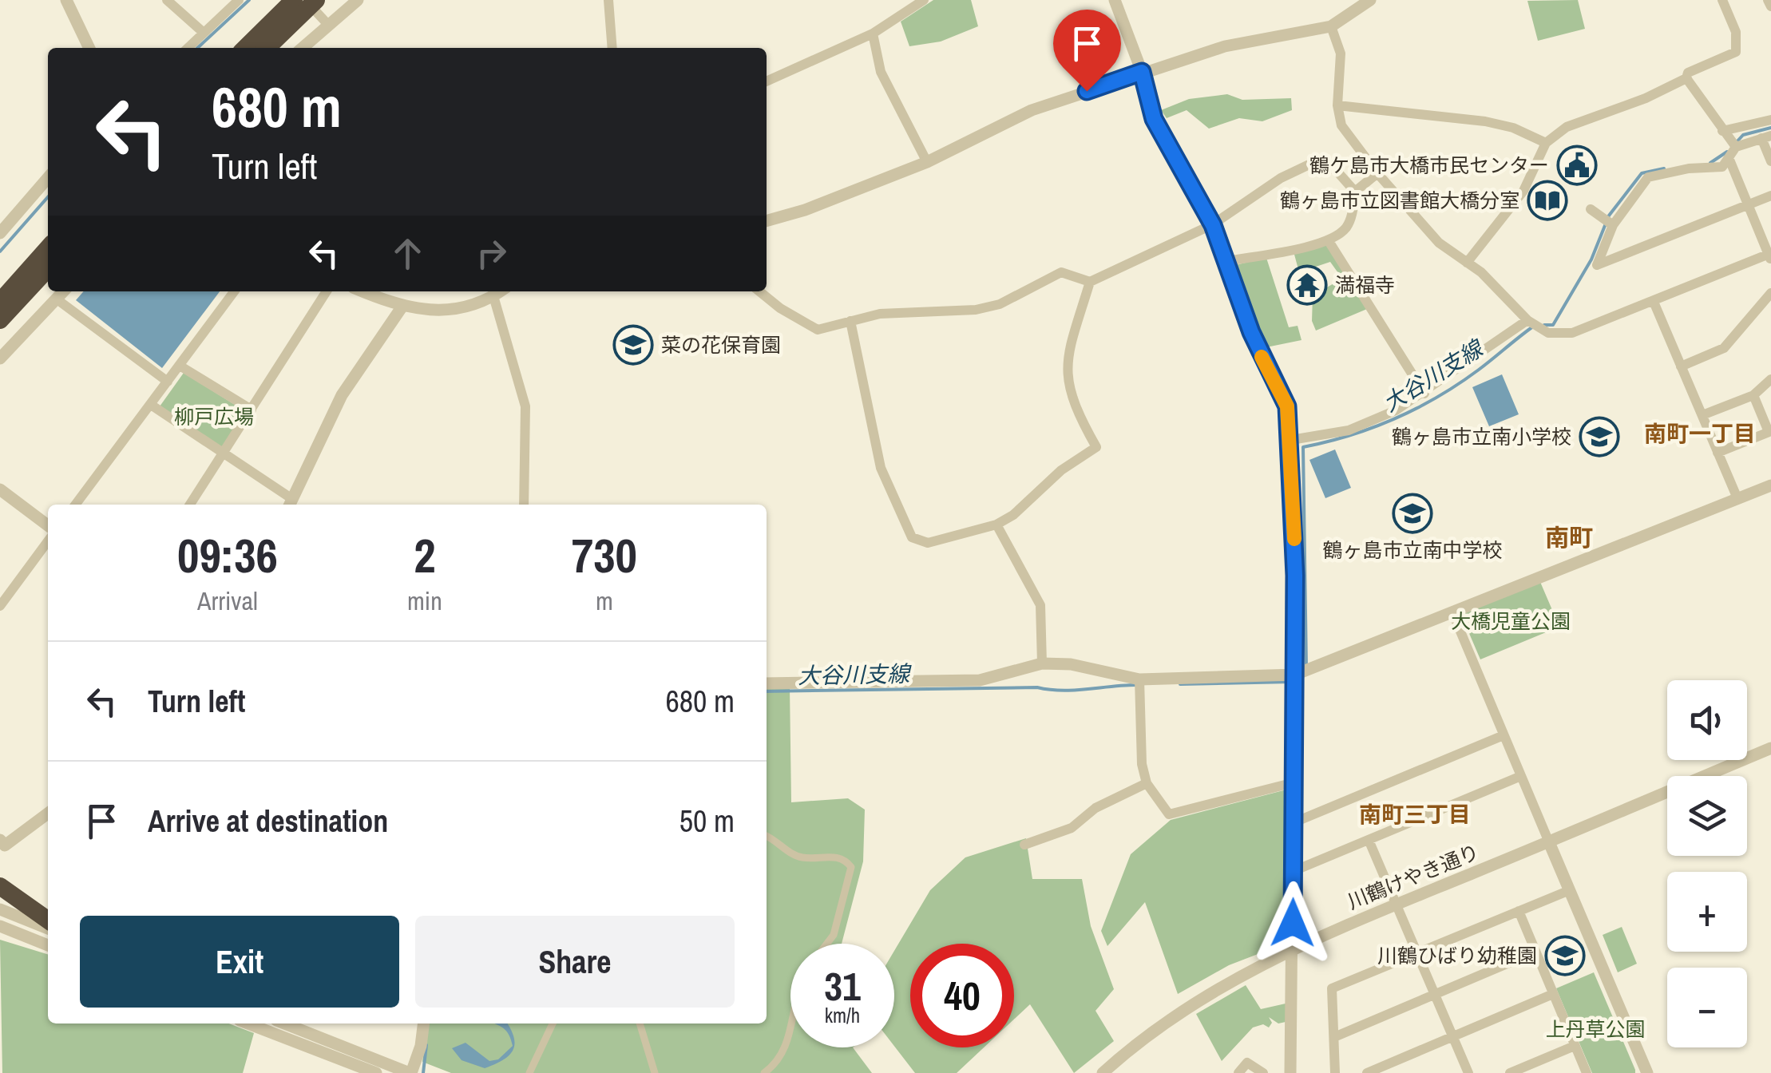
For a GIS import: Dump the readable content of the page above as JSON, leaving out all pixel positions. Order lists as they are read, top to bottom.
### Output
{
  "streets": {
    "street": ["川鶴けやき通り"]
  },
  "districts": ["南町一丁目", "南町", "南町三丁目"],
  "water": ["大谷川支線"],
  "parks": ["柳戸広場", "大橋児童公園", "上丹草公園"],
  "places": {
    "public building": ["鶴ケ島市大橋市民センター"],
    "library": ["鶴ヶ島市立図書館大橋分室"],
    "temple": ["満福寺"],
    "school or university": [
      "菜の花保育園",
      "鶴ヶ島市立南小学校",
      "鶴ヶ島市立南中学校",
      "川鶴ひばり幼稚園"
    ]
  },
  "page": {
    "turn": ["680 m", "Turn left"],
    "eta": [
      "09:36",
      "Arrival",
      "2",
      "min",
      "730",
      "m"
    ],
    "list": [
      {
        "name": "Turn left",
        "value": "680 m"
      },
      {
        "name": "Arrive at destination",
        "value": "50 m"
      }
    ],
    "map_buttons": ["+", "−"],
    "buttons": ["Exit", "Share"],
    "speed": "31 km/h",
    "limit": "40"
  }
}
